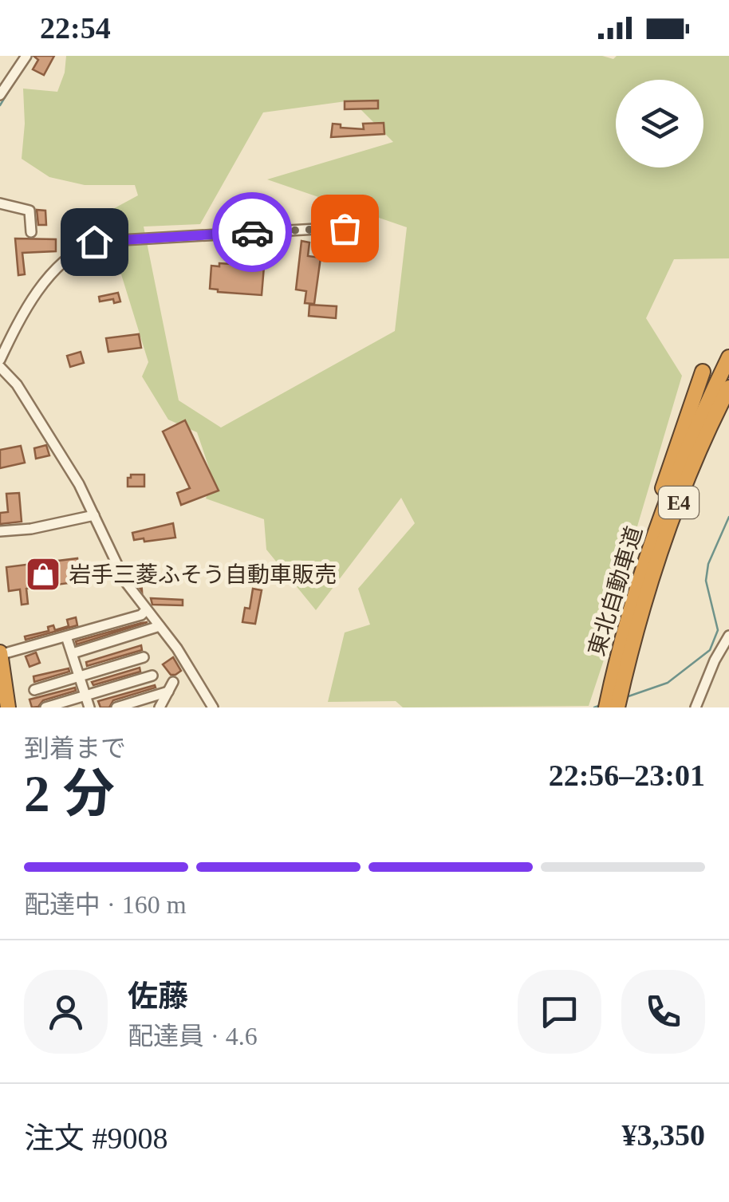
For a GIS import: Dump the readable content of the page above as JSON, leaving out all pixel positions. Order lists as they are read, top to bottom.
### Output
{
  "streets": {
    "highway": ["E4", "東北自動車道"]
  },
  "places": {
    "shop": ["岩手三菱ふそう自動車販売"]
  },
  "page": {
    "status": "22:54",
    "heading": ["2 分", "到着まで", "22:56–23:01"],
    "panel": [
      "佐藤",
      "配達員 · 4.6",
      "注文 #9008",
      "¥3,350"
    ],
    "bar": "配達中 · 160 m"
  }
}
